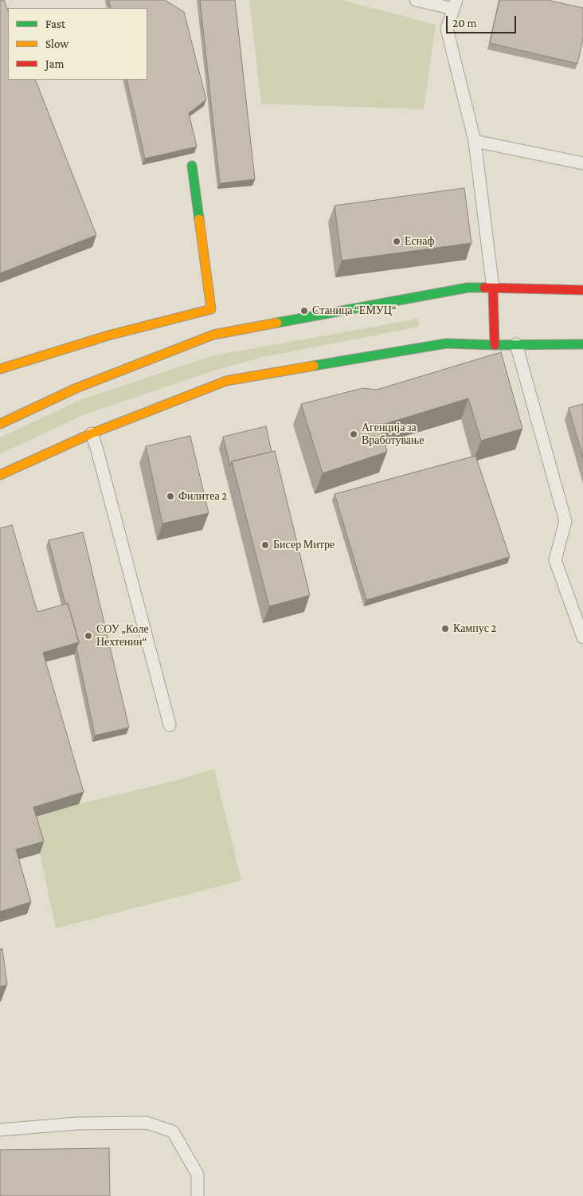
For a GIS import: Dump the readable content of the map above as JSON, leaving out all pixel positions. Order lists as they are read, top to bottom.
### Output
{
  "places": [
    "Еснаф",
    "Станица “ЕМУЦ“",
    "Агенција за Вработување",
    "Филитеа 2",
    "Бисер Митре",
    "Кампус 2",
    "СОУ „Коле Нехтенин“"
  ],
  "legend": ["Fast", "Slow", "Jam"],
  "scale_bar": "20 m"
}
